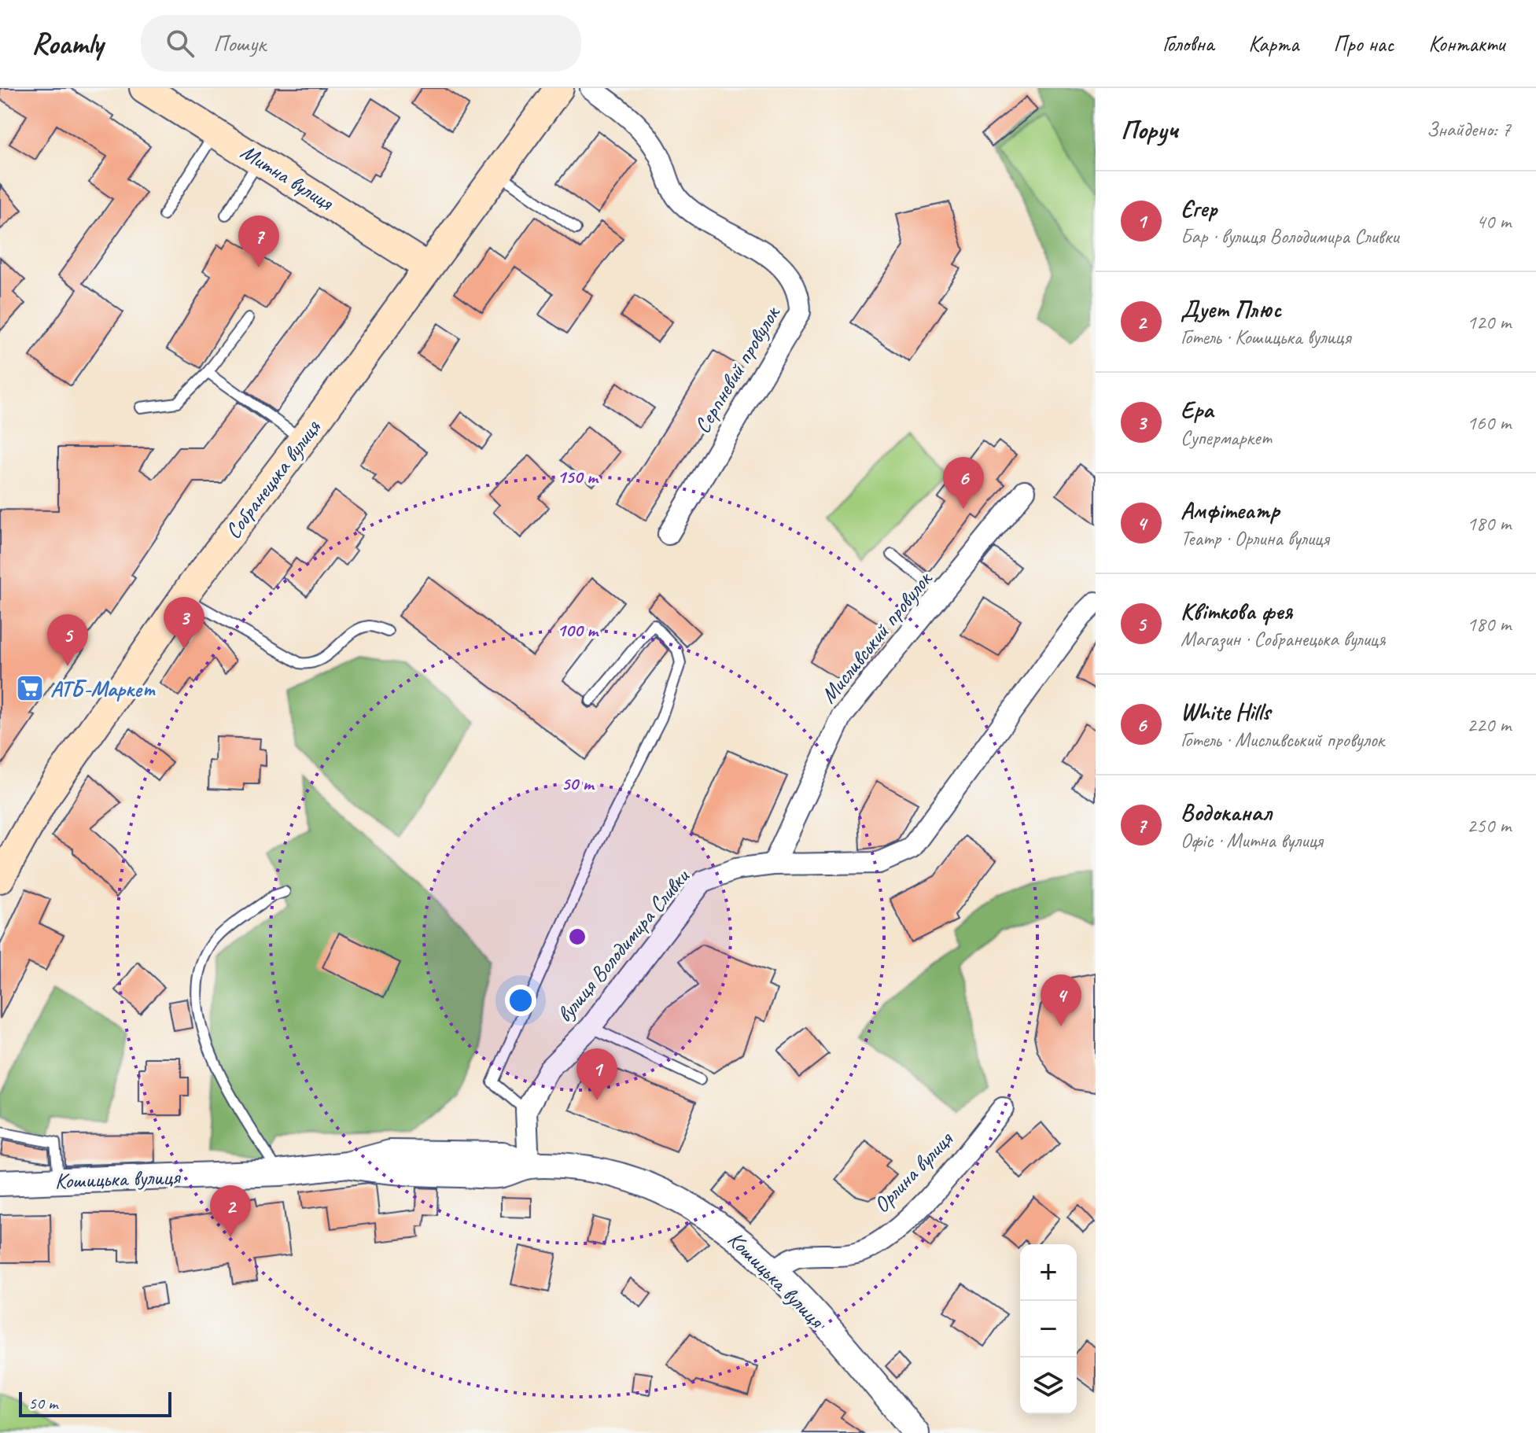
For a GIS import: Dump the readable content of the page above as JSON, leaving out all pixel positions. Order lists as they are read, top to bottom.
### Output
{
  "streets": {
    "main road": ["Митна вулиця", "Собранецька вулиця"],
    "street": [
      "Серпневий провулок",
      "Мисливський провулок",
      "вулиця Володимира Сливки",
      "Орлина вулиця",
      "Кошицька вулиця"
    ]
  },
  "crossings": [
    ["Митна вулиця", "Собранецька вулиця"],
    ["Мисливський провулок", "вулиця Володимира Сливки"],
    ["Орлина вулиця", "Кошицька вулиця"]
  ],
  "places": {
    "supermarket": ["АТБ-Маркет"]
  },
  "scale_bar": "50 m",
  "page": {
    "header": "Roamly",
    "search": "Пошук",
    "nav": [
      "Головна",
      "Карта",
      "Про нас",
      "Контакти"
    ],
    "heading": ["Поруч", "Знайдено: 7"],
    "list": [
      {
        "mark": "1",
        "name": "Єгер",
        "note": "Бар · вулиця Володимира Сливки",
        "value": "40 m"
      },
      {
        "mark": "2",
        "name": "Дует Плюс",
        "note": "Готель · Кошицька вулиця",
        "value": "120 m"
      },
      {
        "mark": "3",
        "name": "Ера",
        "note": "Супермаркет",
        "value": "160 m"
      },
      {
        "mark": "4",
        "name": "Амфітеатр",
        "note": "Театр · Орлина вулиця",
        "value": "180 m"
      },
      {
        "mark": "5",
        "name": "Квіткова фея",
        "note": "Магазин · Собранецька вулиця",
        "value": "180 m"
      },
      {
        "mark": "6",
        "name": "White Hills",
        "note": "Готель · Мисливський провулок",
        "value": "220 m"
      },
      {
        "mark": "7",
        "name": "Водоканал",
        "note": "Офіс · Митна вулиця",
        "value": "250 m"
      }
    ],
    "pins": [
      "7",
      "6",
      "3",
      "5",
      "4",
      "1",
      "2"
    ],
    "map_buttons": ["+", "−"],
    "scale": "50 m"
  },
  "rings": ["150 m", "100 m", "50 m"]
}
